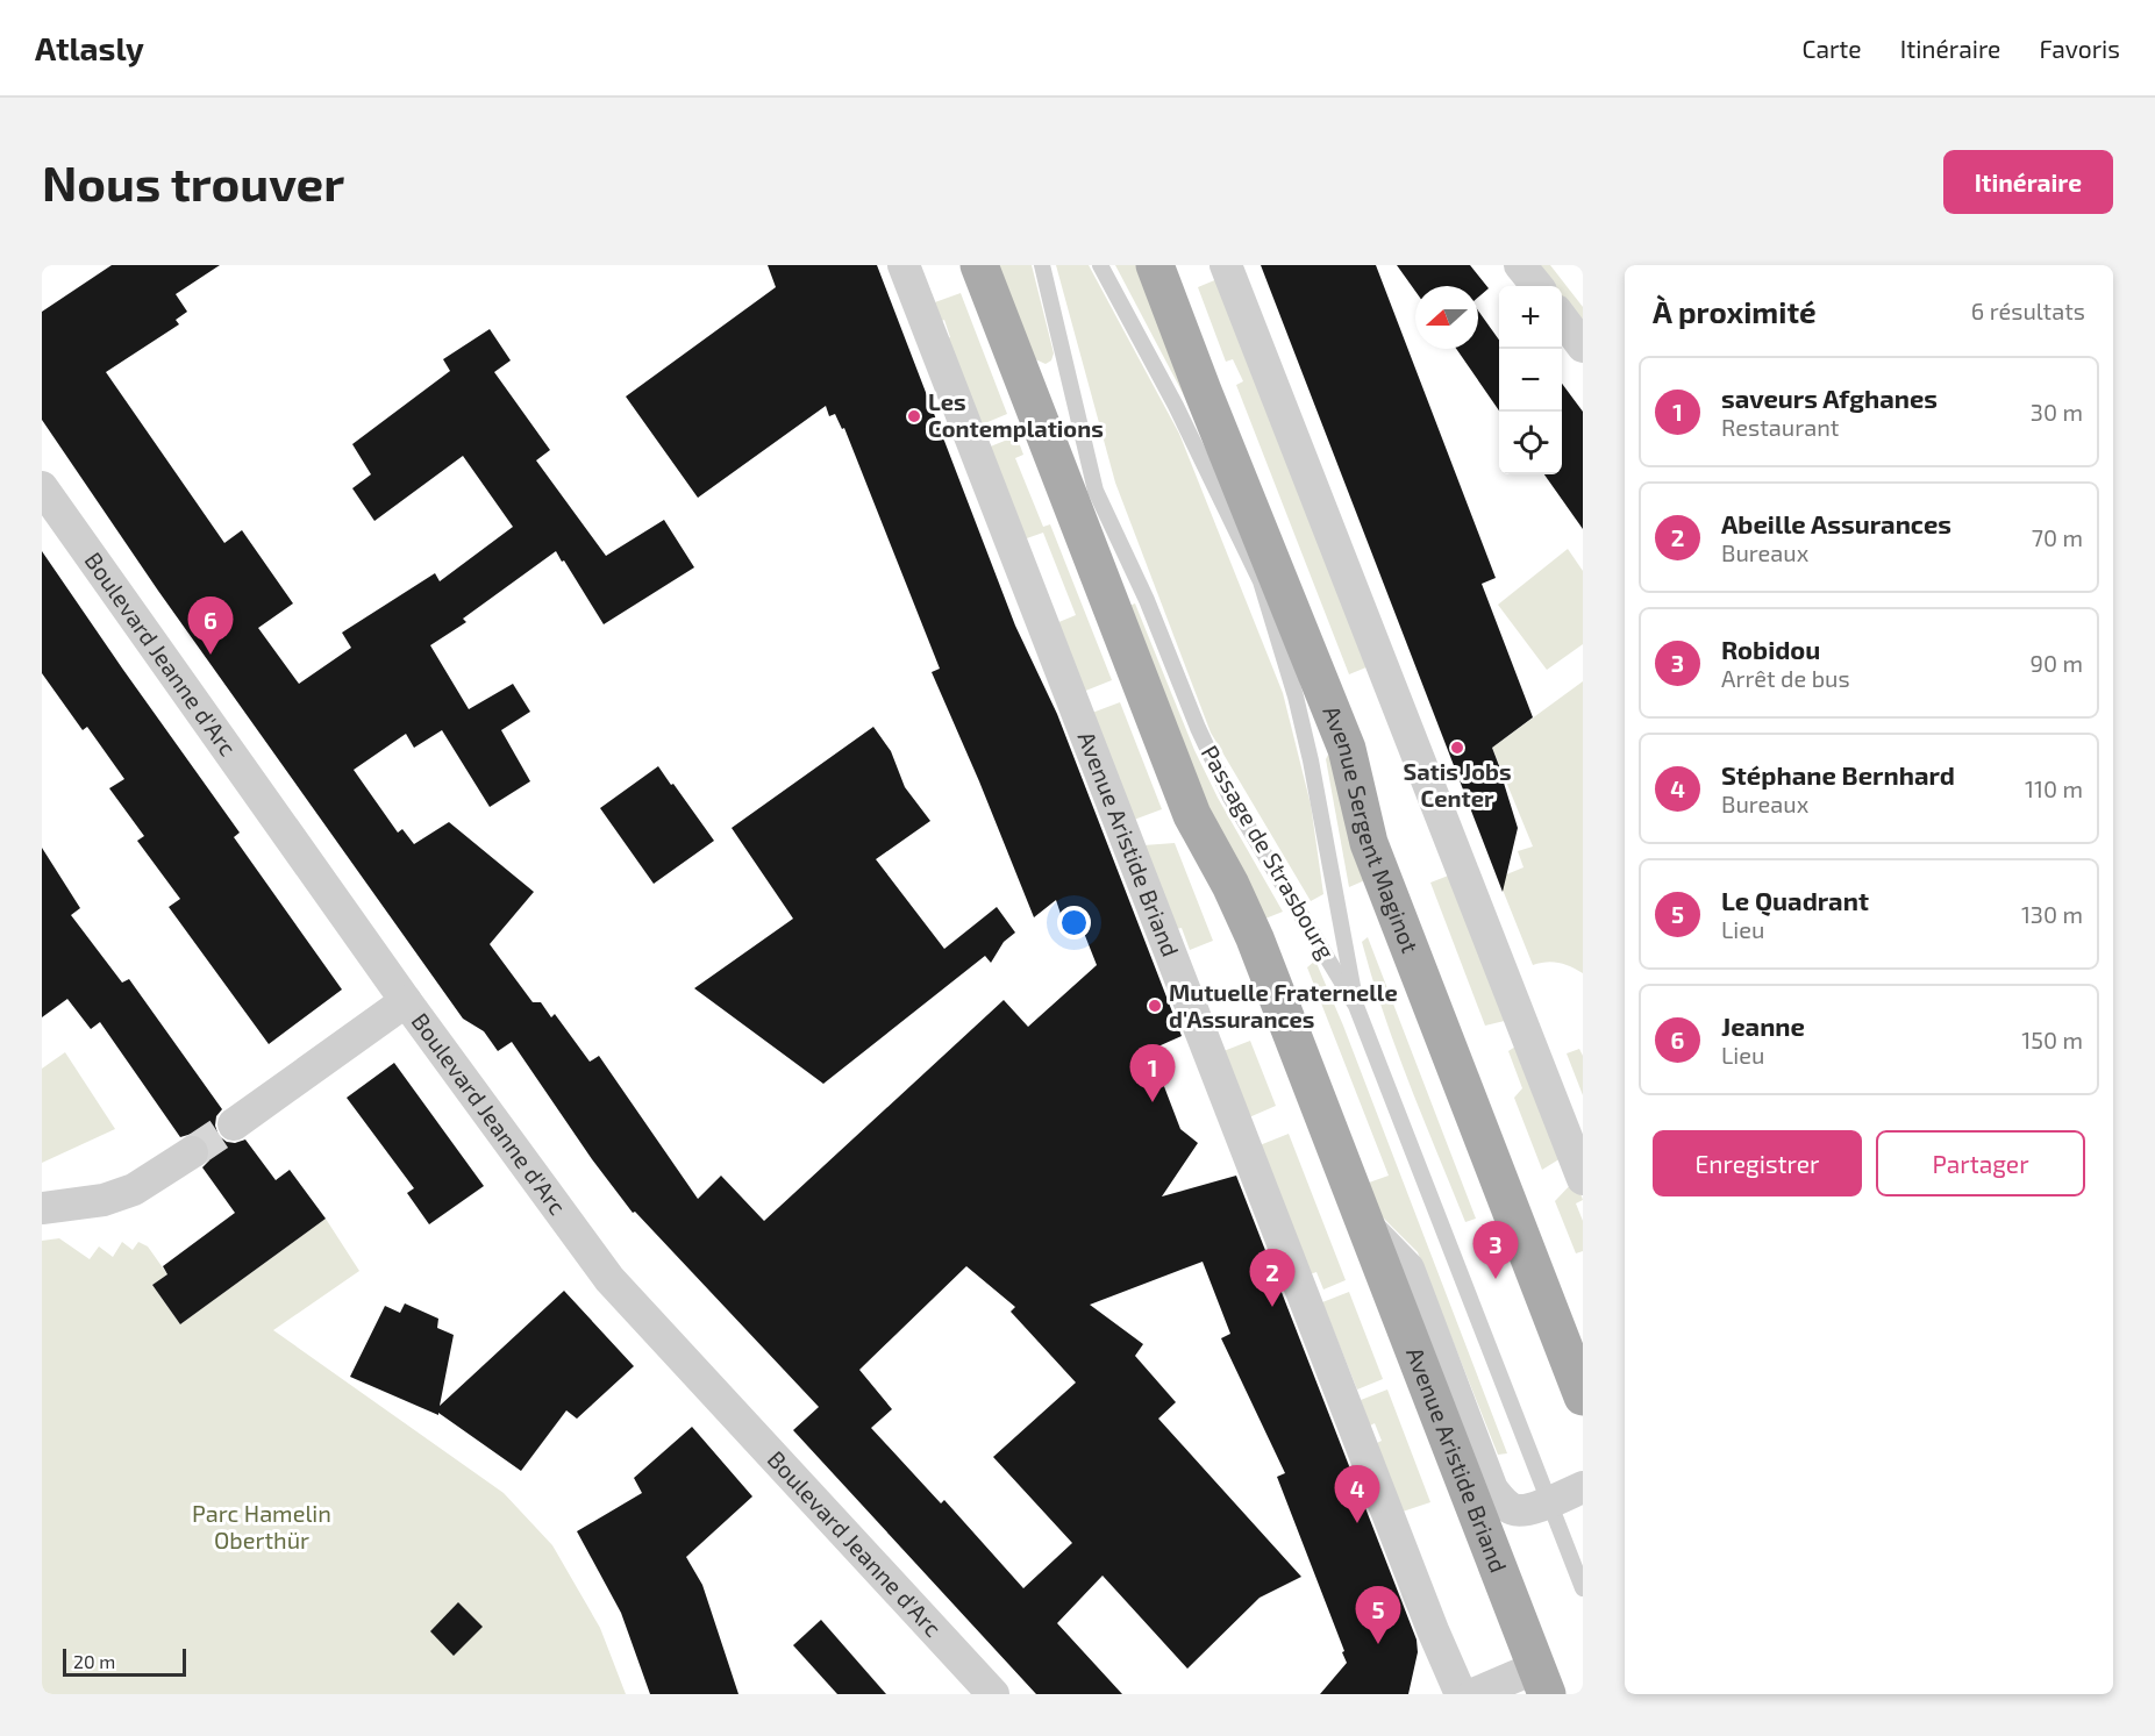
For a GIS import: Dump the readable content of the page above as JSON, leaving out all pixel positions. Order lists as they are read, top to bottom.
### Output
{
  "streets": {
    "main road": ["Avenue Sergent Maginot", "Avenue Aristide Briand"],
    "street": ["Boulevard Jeanne d'Arc"],
    "lane": ["Passage de Strasbourg"]
  },
  "parks": ["Parc Hamelin Oberthür"],
  "places": ["Les Contemplations", "Satis Jobs Center", "Mutuelle Fraternelle d'Assurances"],
  "scale_bar": "20 m",
  "north": "left",
  "page": {
    "header": "Atlasly",
    "nav": ["Carte", "Itinéraire", "Favoris"],
    "buttons": [
      "Itinéraire",
      ["Enregistrer", "Partager"]
    ],
    "title": "Nous trouver",
    "heading": ["À proximité", "6 résultats"],
    "map_buttons": ["+", "−"],
    "list": [
      {
        "mark": "1",
        "name": "saveurs Afghanes",
        "note": "Restaurant",
        "value": "30 m"
      },
      {
        "mark": "2",
        "name": "Abeille Assurances",
        "note": "Bureaux",
        "value": "70 m"
      },
      {
        "mark": "3",
        "name": "Robidou",
        "note": "Arrêt de bus",
        "value": "90 m"
      },
      {
        "mark": "4",
        "name": "Stéphane Bernhard",
        "note": "Bureaux",
        "value": "110 m"
      },
      {
        "mark": "5",
        "name": "Le Quadrant",
        "note": "Lieu",
        "value": "130 m"
      },
      {
        "mark": "6",
        "name": "Jeanne",
        "note": "Lieu",
        "value": "150 m"
      }
    ],
    "pins": [
      "6",
      "1",
      "3",
      "2",
      "4",
      "5"
    ],
    "scale": "20 m"
  }
}
